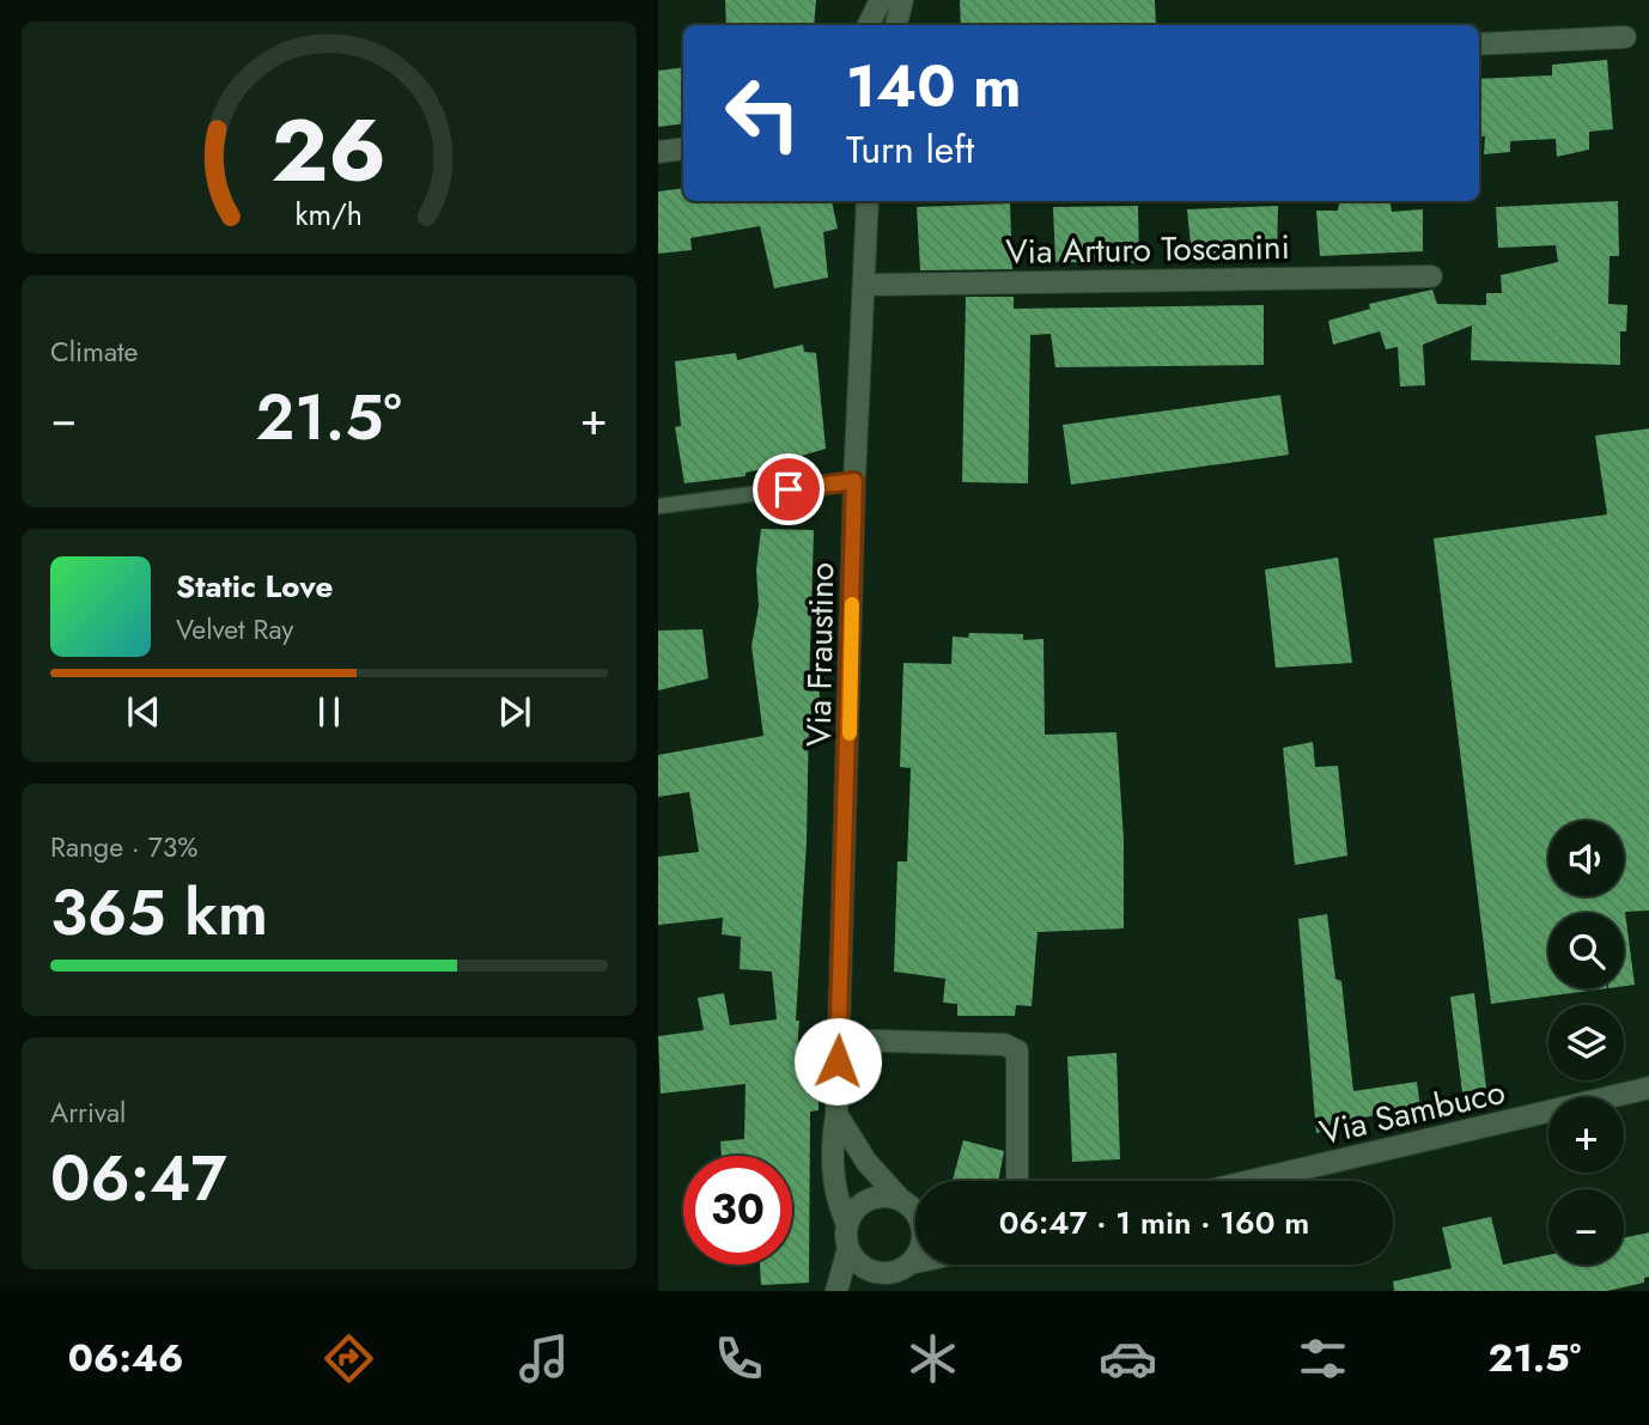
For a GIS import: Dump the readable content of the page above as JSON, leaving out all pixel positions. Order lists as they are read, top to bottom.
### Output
{
  "streets": {
    "street": ["Via Arturo Toscanini", "Via Fraustino", "Via Sambuco"]
  },
  "crossings": [
    ["Via Arturo Toscanini", "Via Fraustino"]
  ],
  "page": {
    "turn": ["140 m", "Turn left"],
    "tile": [
      "Climate",
      ["Range · 73%", "365 km"],
      ["Arrival", "06:47"]
    ],
    "heat": ["−", "21.5°", "+"],
    "song": ["Static Love", "Velvet Ray"],
    "map_buttons": ["+", "−"],
    "limit": "30",
    "trip": "06:47 · 1 min · 160 m",
    "tabs": ["06:46", "21.5°"],
    "gauge": ["26", "km/h"]
  }
}
